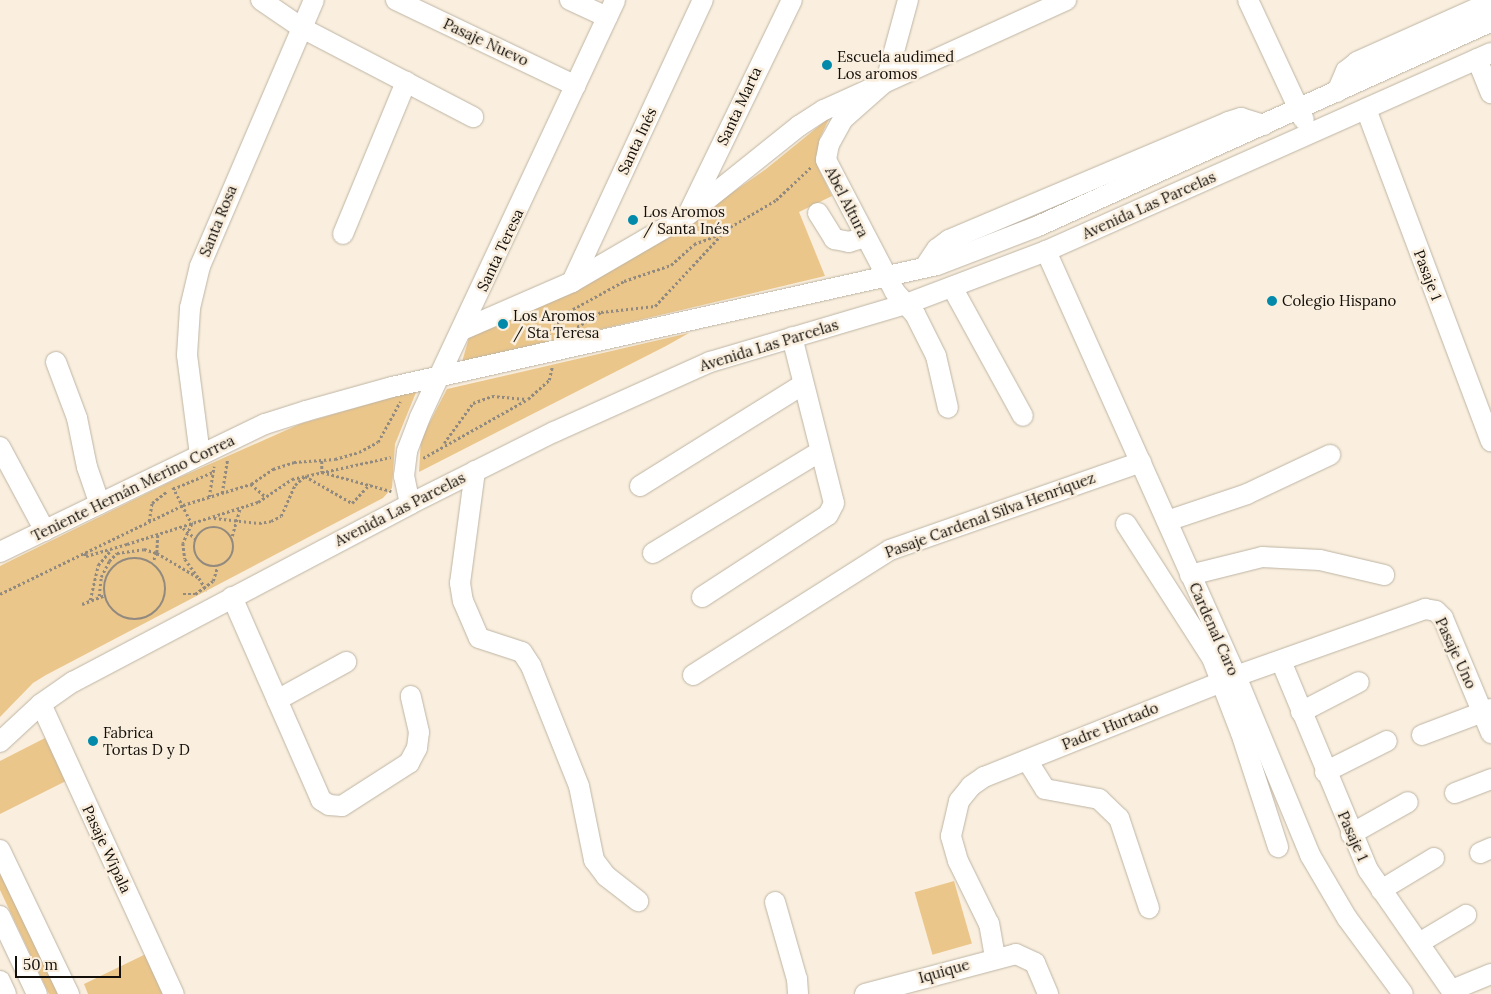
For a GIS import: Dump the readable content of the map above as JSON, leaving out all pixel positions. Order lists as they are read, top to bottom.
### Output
{
  "streets": {
    "street": [
      "Pasaje Nuevo",
      "Santa Marta",
      "Santa Inés",
      "Abel Altura",
      "Avenida Las Parcelas",
      "Santa Rosa",
      "Santa Teresa",
      "Pasaje 1",
      "Teniente Hernán Merino Correa",
      "Pasaje Cardenal Silva Henríquez",
      "Cardenal Caro",
      "Pasaje Uno",
      "Padre Hurtado",
      "Pasaje Wipala",
      "Iquique"
    ]
  },
  "crossings": [
    ["Pasaje Nuevo", "Santa Teresa"],
    ["Abel Altura", "Avenida Las Parcelas"],
    ["Avenida Las Parcelas", "Santa Teresa"],
    ["Avenida Las Parcelas", "Pasaje 1"],
    ["Avenida Las Parcelas", "Teniente Hernán Merino Correa"],
    ["Avenida Las Parcelas", "Cardenal Caro"],
    ["Avenida Las Parcelas", "Pasaje Wipala"],
    ["Santa Rosa", "Teniente Hernán Merino Correa"],
    ["Pasaje 1", "Padre Hurtado"],
    ["Pasaje Cardenal Silva Henríquez", "Cardenal Caro"],
    ["Cardenal Caro", "Padre Hurtado"],
    ["Pasaje Uno", "Padre Hurtado"],
    ["Padre Hurtado", "Iquique"]
  ],
  "places": [
    "Escuela audimed Los aromos",
    "Los Aromos / Santa Inés",
    "Colegio Hispano",
    "Los Aromos / Sta Teresa",
    "Fabrica Tortas D y D"
  ],
  "scale_bar": "50 m"
}
